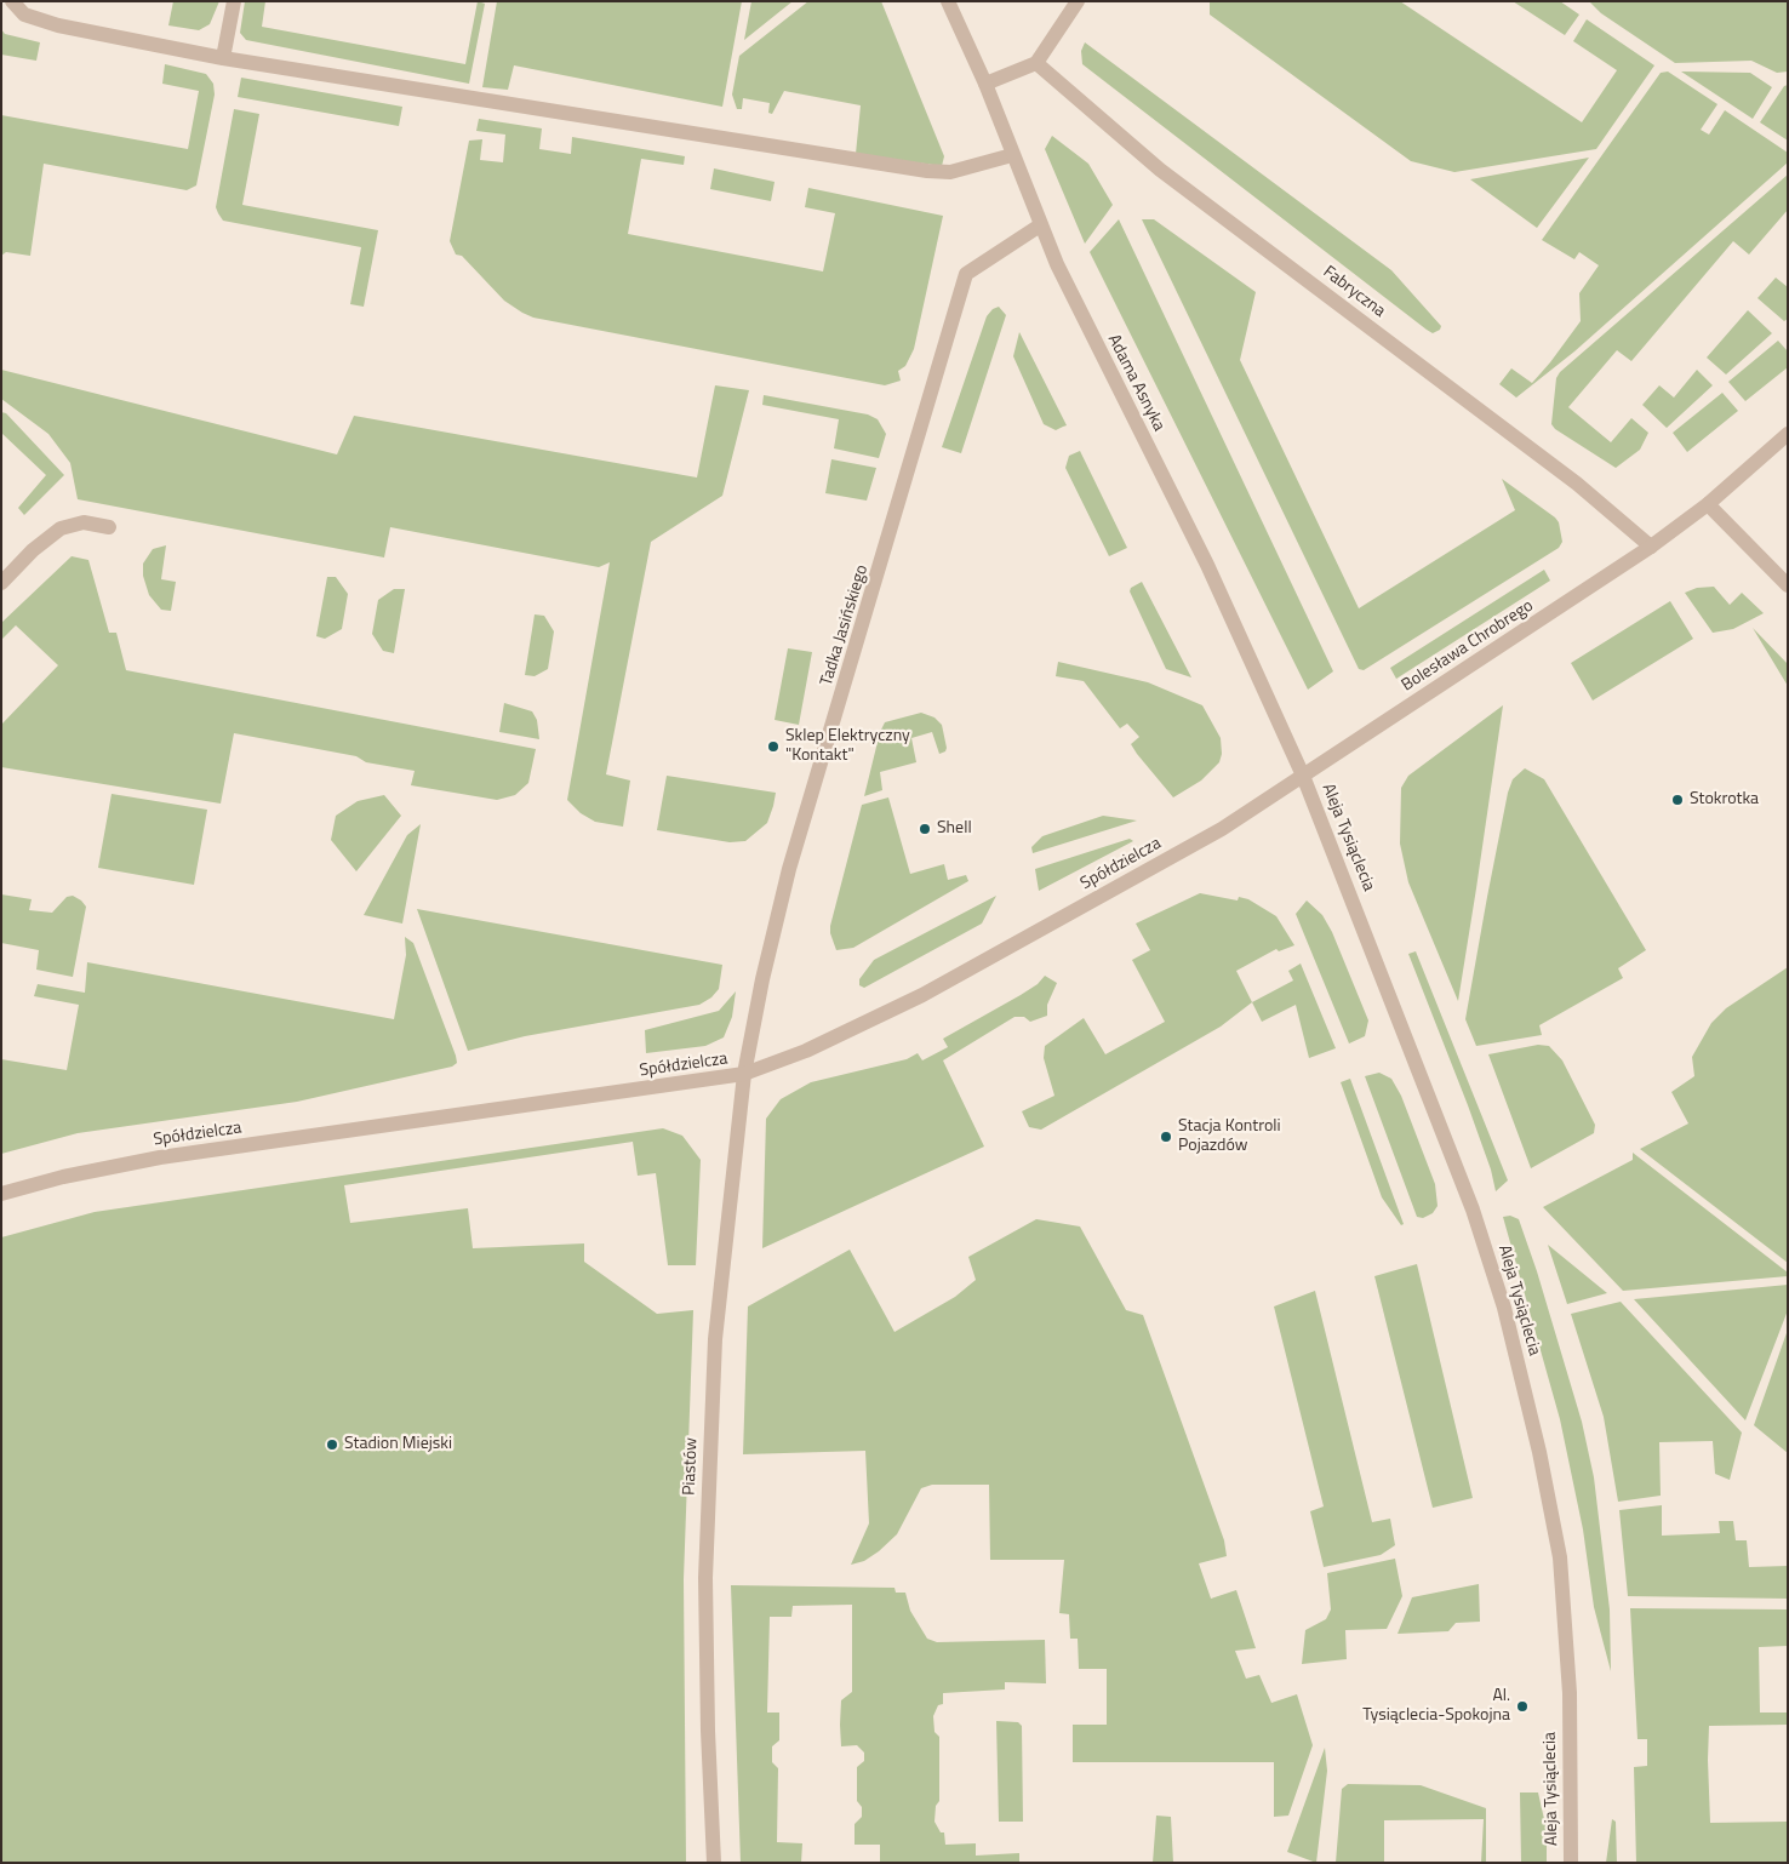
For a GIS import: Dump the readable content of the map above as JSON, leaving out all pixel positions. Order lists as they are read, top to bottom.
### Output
{
  "streets": {
    "street": [
      "Fabryczna",
      "Adama Asnyka",
      "Tadka Jasińskiego",
      "Bolesława Chrobrego",
      "Aleja Tysiąclecia",
      "Spółdzielcza",
      "Piastów"
    ]
  },
  "crossings": [
    ["Fabryczna", "Bolesława Chrobrego"],
    ["Adama Asnyka", "Tadka Jasińskiego"],
    ["Adama Asnyka", "Bolesława Chrobrego"],
    ["Adama Asnyka", "Aleja Tysiąclecia"],
    ["Adama Asnyka", "Spółdzielcza"],
    ["Tadka Jasińskiego", "Spółdzielcza"],
    ["Tadka Jasińskiego", "Piastów"],
    ["Bolesława Chrobrego", "Aleja Tysiąclecia"],
    ["Bolesława Chrobrego", "Spółdzielcza"],
    ["Aleja Tysiąclecia", "Spółdzielcza"],
    ["Spółdzielcza", "Piastów"]
  ],
  "places": [
    "Sklep Elektryczny \"Kontakt\"",
    "Stokrotka",
    "Shell",
    "Stacja Kontroli Pojazdów",
    "Stadion Miejski",
    "Al. Tysiąclecia-Spokojna"
  ]
}
